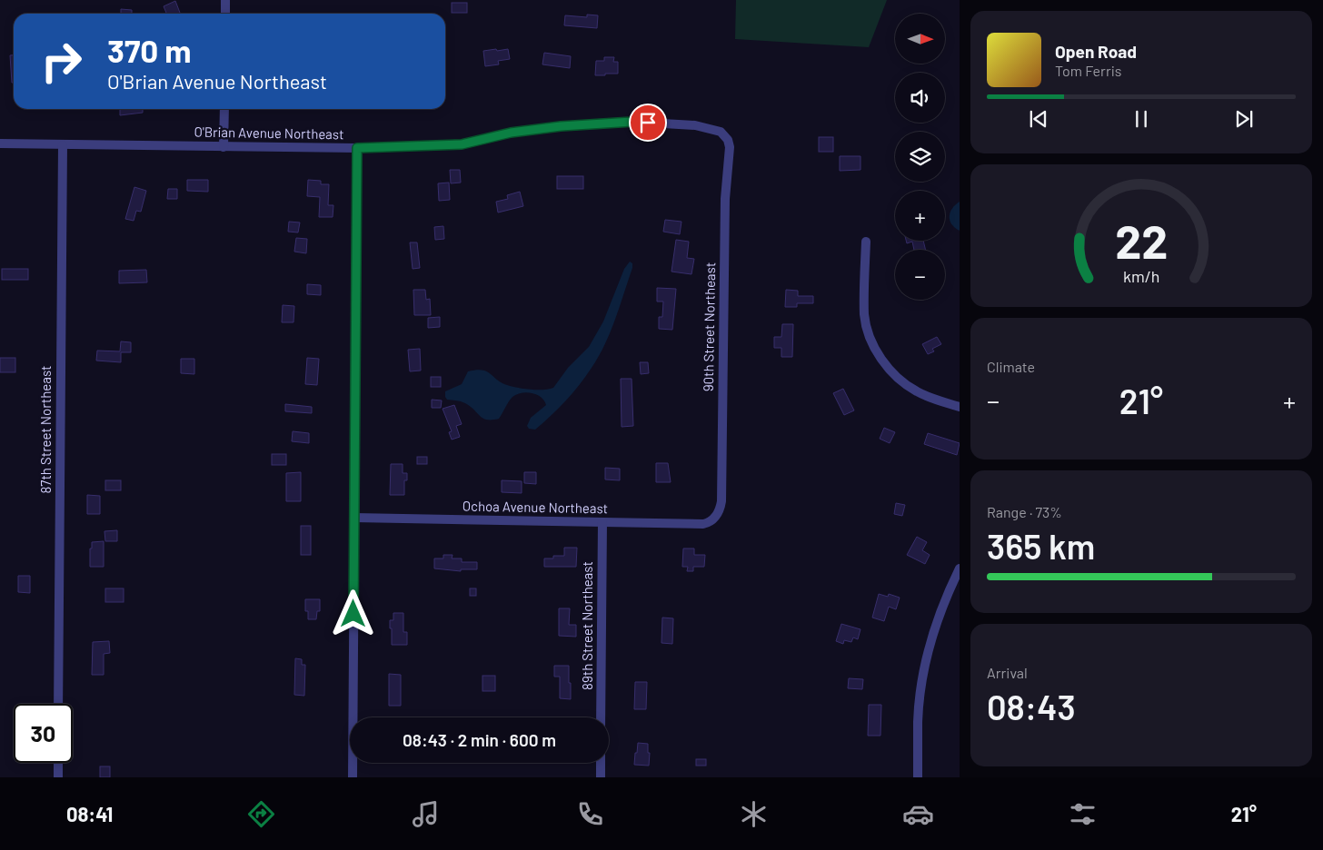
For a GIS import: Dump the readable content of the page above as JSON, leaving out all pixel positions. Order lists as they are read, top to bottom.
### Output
{
  "streets": {
    "street": [
      "O'Brian Avenue Northeast",
      "90th Street Northeast",
      "87th Street Northeast",
      "Ochoa Avenue Northeast",
      "89th Street Northeast"
    ]
  },
  "crossings": [
    ["O'Brian Avenue Northeast", "90th Street Northeast"],
    ["O'Brian Avenue Northeast", "87th Street Northeast"],
    ["90th Street Northeast", "Ochoa Avenue Northeast"],
    ["Ochoa Avenue Northeast", "89th Street Northeast"]
  ],
  "north": "right",
  "page": {
    "map_buttons": ["+", "−"],
    "turn": ["370 m", "O'Brian Avenue Northeast"],
    "song": ["Open Road", "Tom Ferris"],
    "tile": [
      "Climate",
      ["Range · 73%", "365 km"],
      ["Arrival", "08:43"]
    ],
    "heat": ["−", "21°", "+"],
    "limit": "30",
    "trip": "08:43 · 2 min · 600 m",
    "tabs": ["08:41", "21°"],
    "gauge": ["22", "km/h"]
  }
}
